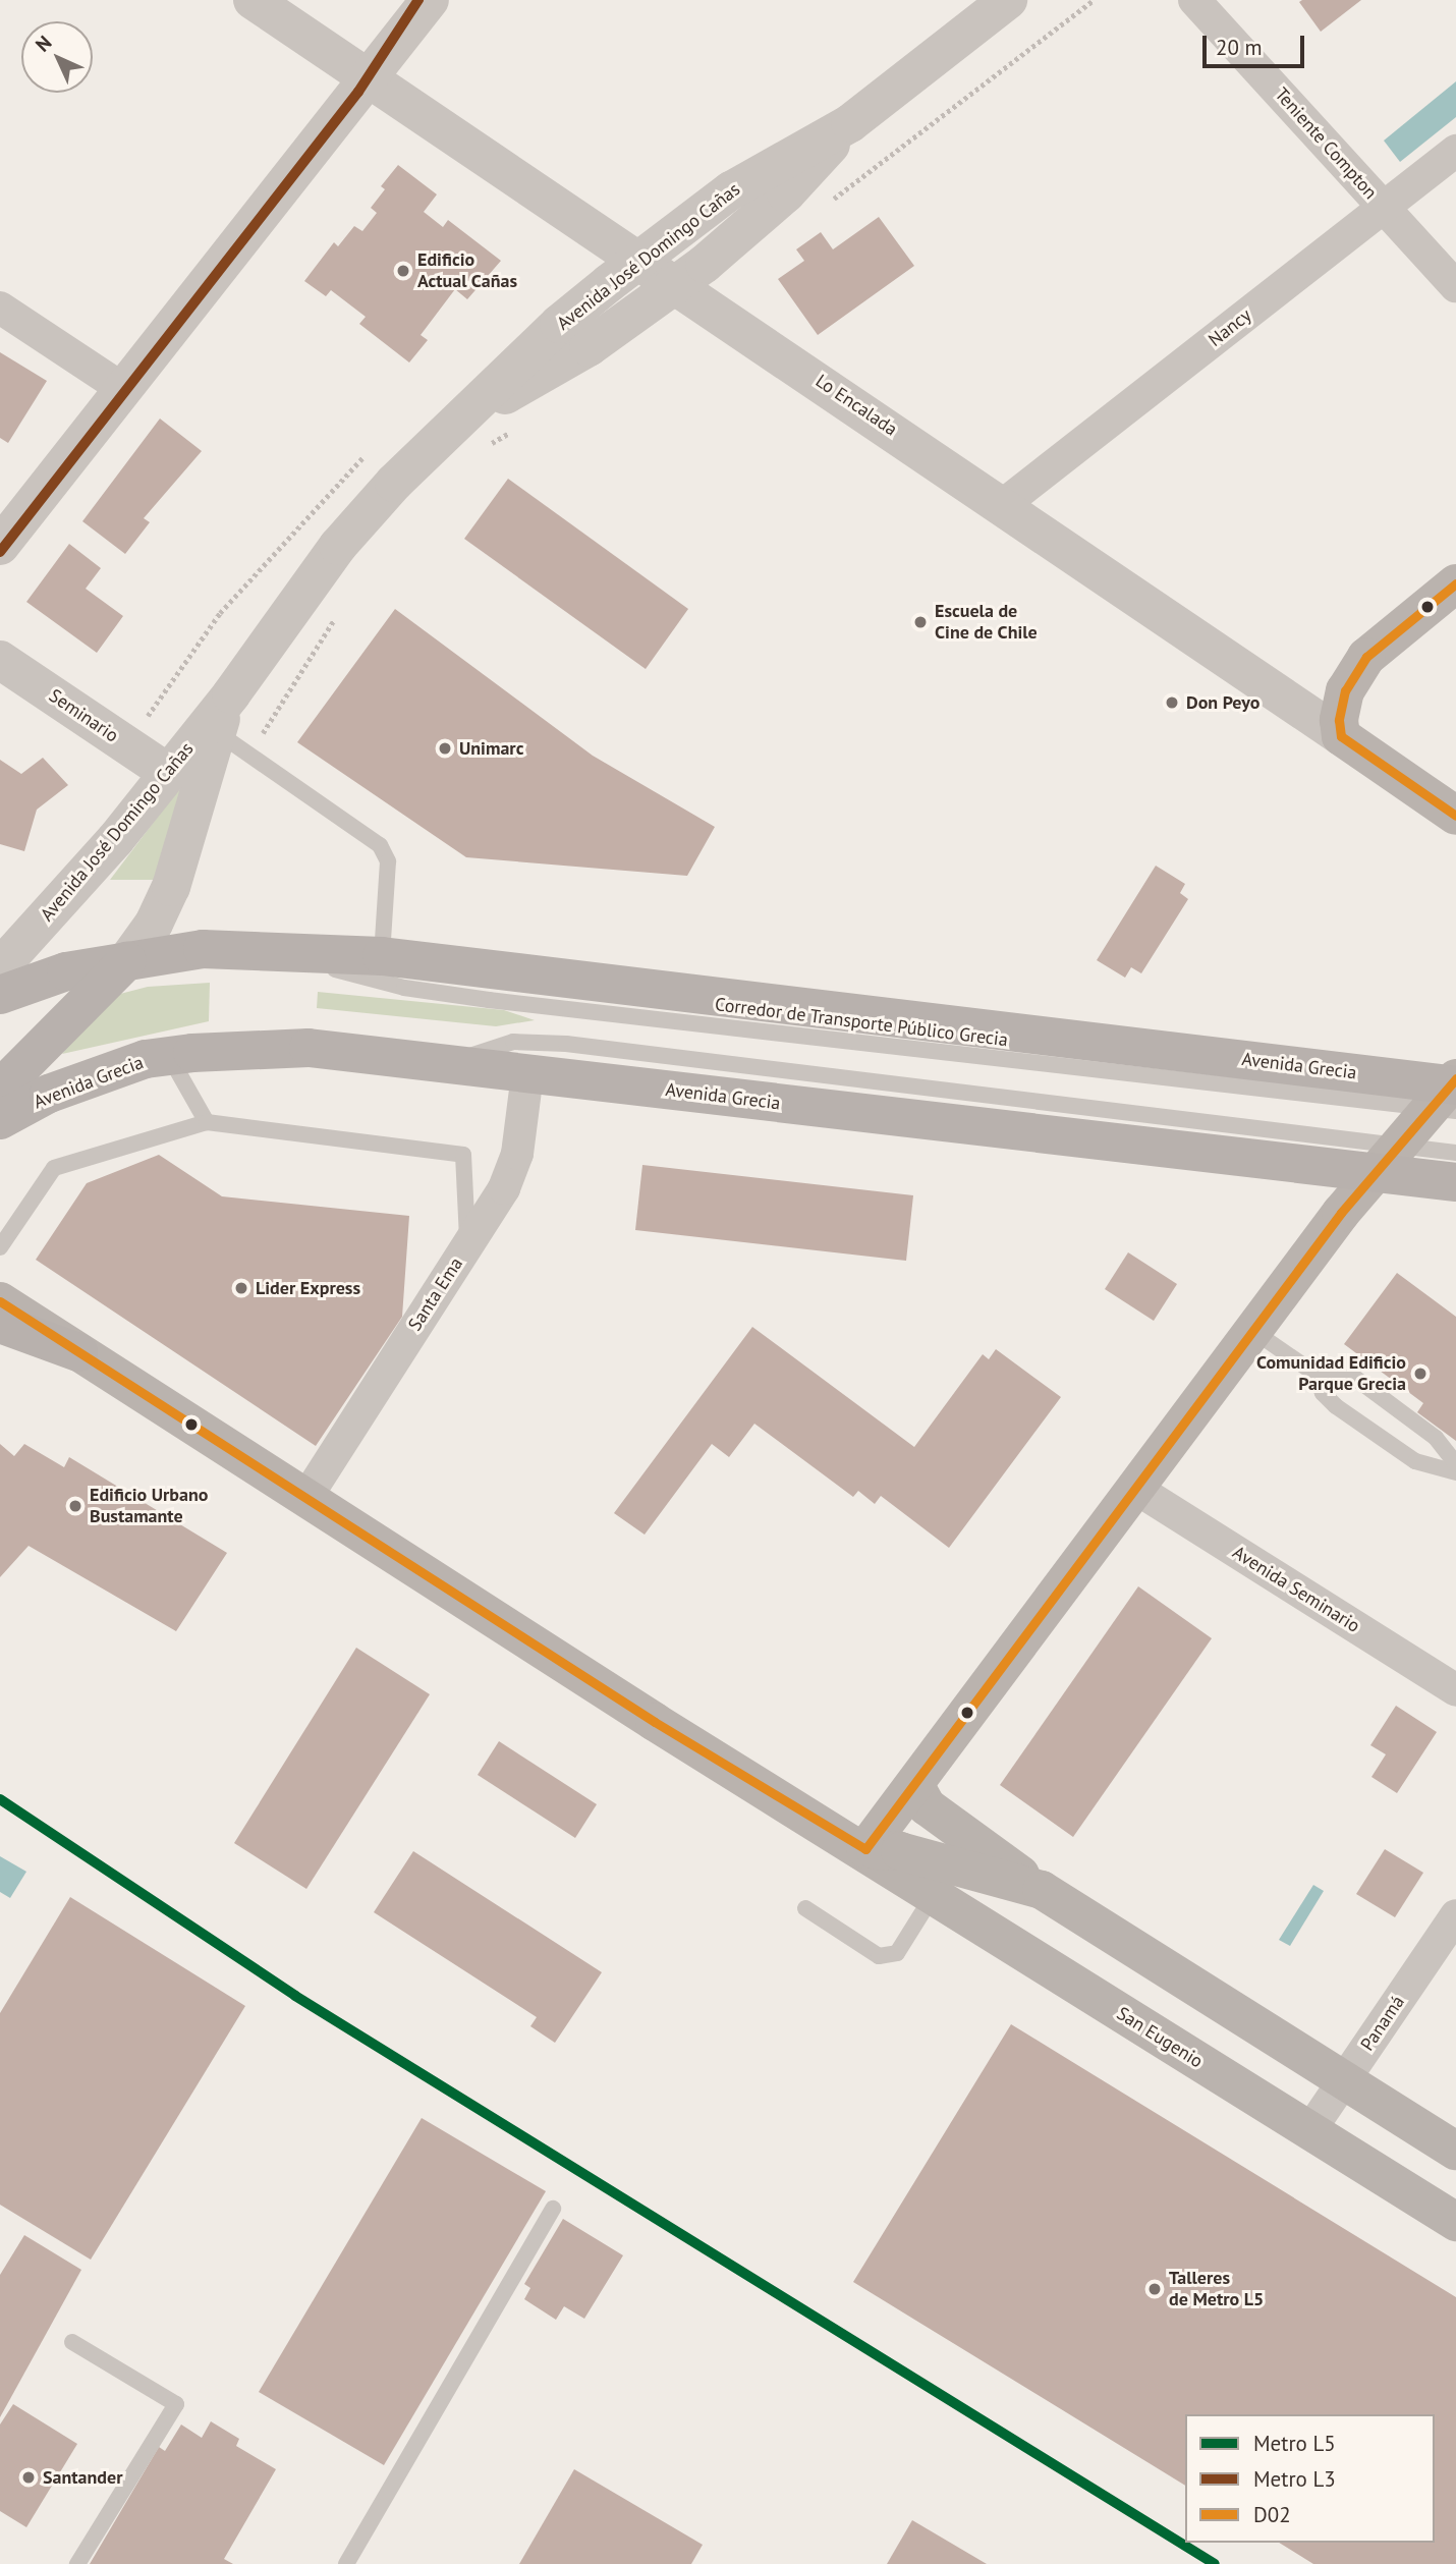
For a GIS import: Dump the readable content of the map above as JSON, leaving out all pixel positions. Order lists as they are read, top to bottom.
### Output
{
  "streets": {
    "main road": ["Lo Encalada", "Avenida Grecia", "San Eugenio"],
    "street": [
      "Teniente Compton",
      "Avenida José Domingo Cañas",
      "Nancy",
      "Seminario",
      "Santa Ema",
      "Avenida Seminario",
      "Panamá"
    ],
    "lane": ["Corredor de Transporte Público Grecia"]
  },
  "crossings": [
    ["Teniente Compton", "Nancy"],
    ["Avenida José Domingo Cañas", "Lo Encalada"],
    ["Avenida José Domingo Cañas", "Seminario"],
    ["Avenida José Domingo Cañas", "Avenida Grecia"],
    ["Nancy", "Lo Encalada"],
    ["Corredor de Transporte Público Grecia", "Avenida Grecia"],
    ["Avenida Grecia", "Santa Ema"],
    ["Santa Ema", "San Eugenio"],
    ["Panamá", "San Eugenio"]
  ],
  "places": [
    "Edificio Actual Cañas",
    "Escuela de Cine de Chile",
    "Don Peyo",
    "Unimarc",
    "Lider Express",
    "Comunidad Edificio Parque Grecia",
    "Edificio Urbano Bustamante",
    "Talleres de Metro L5",
    "Santander"
  ],
  "lines": ["metro line L3", "transit line D02", "metro line L5"],
  "legend": ["Metro L5", "Metro L3", "D02"],
  "scale_bar": "20 m",
  "north": "top left"
}
